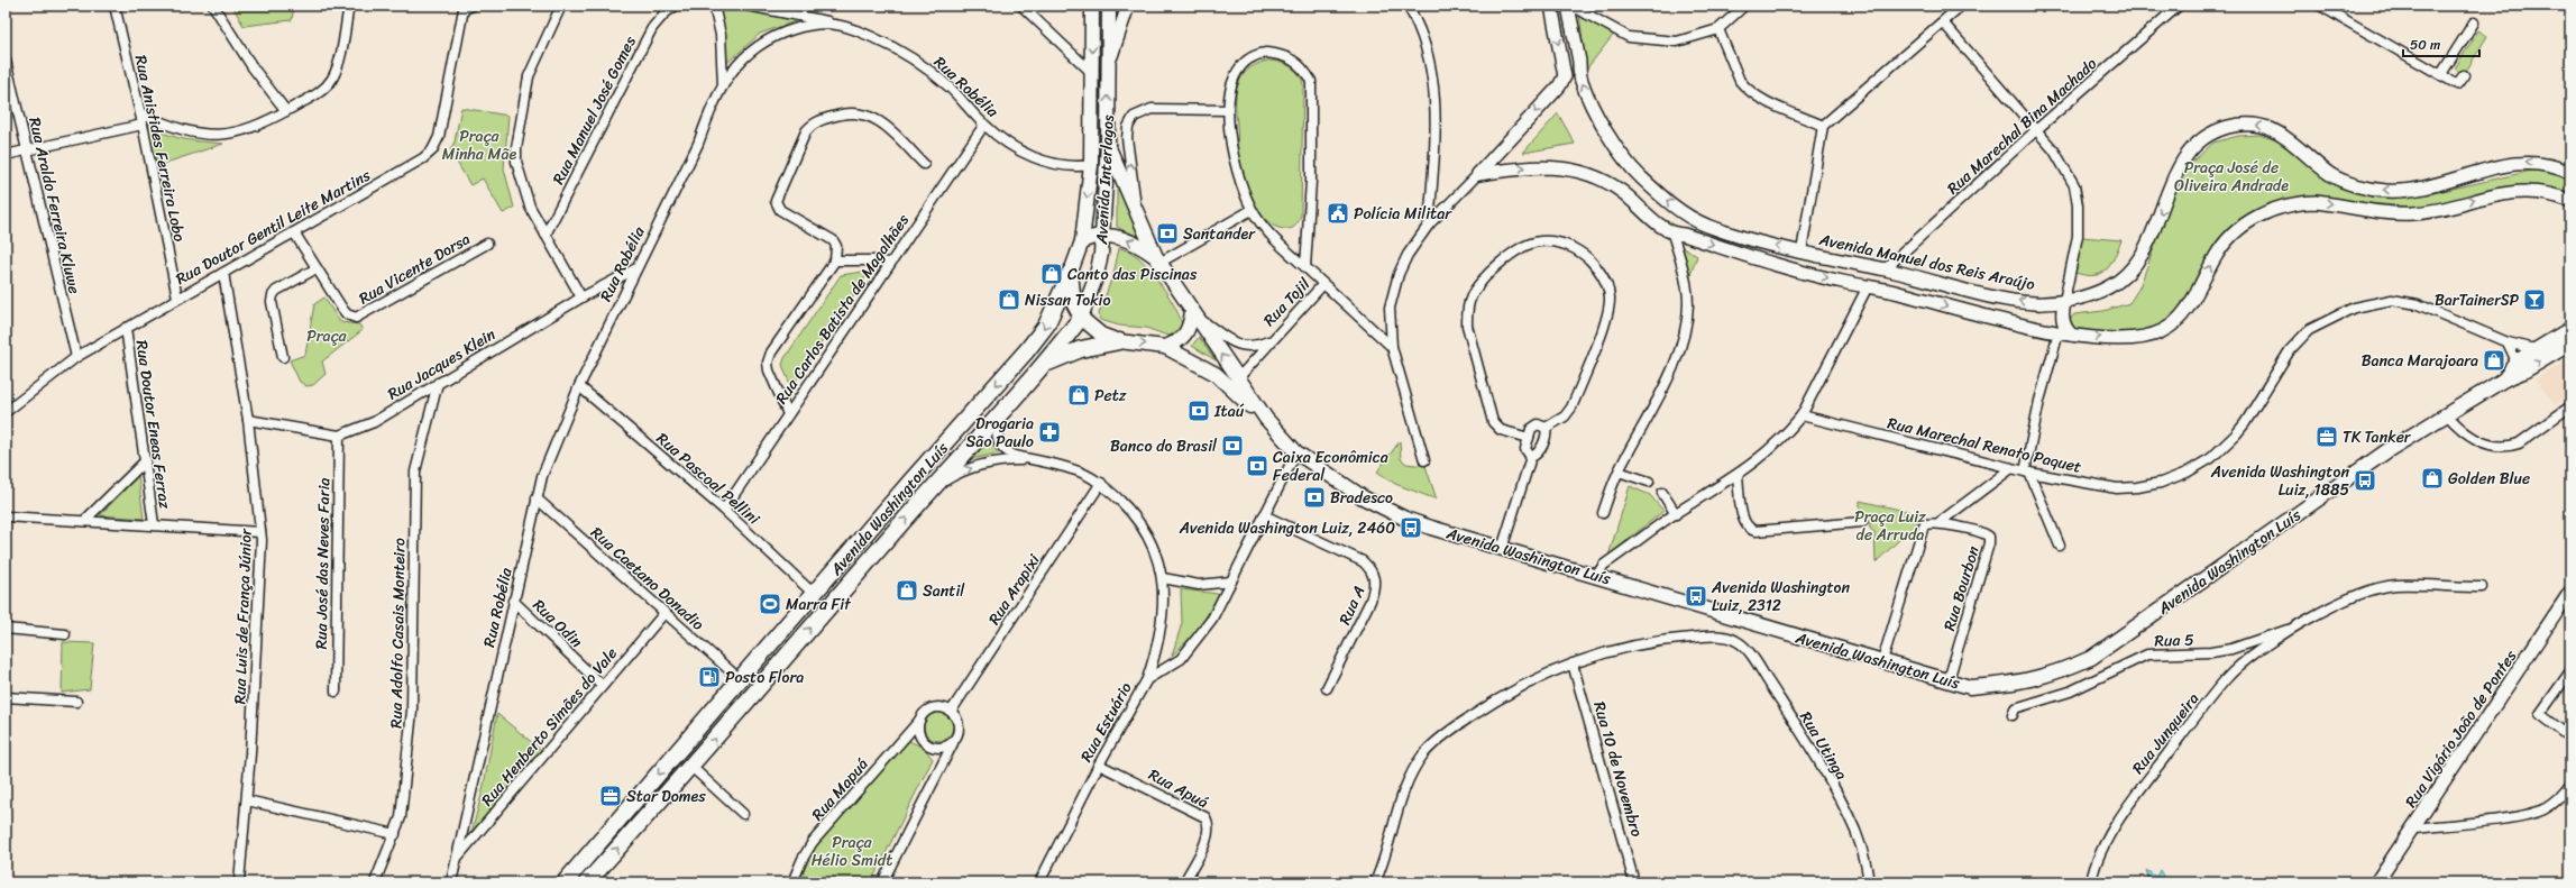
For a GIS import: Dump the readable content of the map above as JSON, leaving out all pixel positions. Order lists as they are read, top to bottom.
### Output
{
  "streets": {
    "highway": ["Avenida Interlagos", "Avenida Washington Luís"],
    "street": [
      "Rua Robélia",
      "Rua Manuel José Gomes",
      "Rua Marechal Bina Machado",
      "Rua Anistides Ferreira Lobo",
      "Rua Araldo Ferreira Kluwe",
      "Rua Doutor Gentil Leite Martins",
      "Avenida Manuel dos Reis Araújo",
      "Rua Vicente Dorsa",
      "Rua Tojil",
      "Rua Carlos Batista de Magalhães",
      "Rua Jacques Klein",
      "Rua Doutor Eneas Ferraz",
      "Rua Marechal Renato Paquet",
      "Rua Pascoal Pellini",
      "Rua José das Neves Faria",
      "Rua Caetano Donadio",
      "Rua Bourbon",
      "Rua Arapixi",
      "Rua A",
      "Rua Luis de França Júnior",
      "Rua Odin",
      "Rua Adolfo Casais Monteiro",
      "Rua 5",
      "Rua Estuário",
      "Rua Henberto Simões do Vale",
      "Rua Vigário João de Pontes",
      "Rua Junqueira",
      "Rua Utinga",
      "Rua 10 de Novembro",
      "Rua Apuá",
      "Rua Mapuá"
    ]
  },
  "crossings": [
    ["Rua Robélia", "Avenida Interlagos"],
    ["Rua Robélia", "Rua Carlos Batista de Magalhães"],
    ["Rua Robélia", "Rua Jacques Klein"],
    ["Rua Robélia", "Rua Pascoal Pellini"],
    ["Rua Robélia", "Rua Caetano Donadio"],
    ["Rua Robélia", "Rua Odin"],
    ["Rua Robélia", "Rua Henberto Simões do Vale"],
    ["Rua Marechal Bina Machado", "Avenida Manuel dos Reis Araújo"],
    ["Rua Anistides Ferreira Lobo", "Rua Doutor Gentil Leite Martins"],
    ["Avenida Interlagos", "Avenida Washington Luís"],
    ["Rua Araldo Ferreira Kluwe", "Rua Doutor Gentil Leite Martins"],
    ["Rua Doutor Gentil Leite Martins", "Rua Vicente Dorsa"],
    ["Rua Doutor Gentil Leite Martins", "Rua Doutor Eneas Ferraz"],
    ["Rua Doutor Gentil Leite Martins", "Rua Luis de França Júnior"],
    ["Rua Tojil", "Avenida Washington Luís"],
    ["Rua Carlos Batista de Magalhães", "Rua Pascoal Pellini"],
    ["Rua Jacques Klein", "Rua José das Neves Faria"],
    ["Rua Jacques Klein", "Rua Adolfo Casais Monteiro"],
    ["Rua Marechal Renato Paquet", "Avenida Washington Luís"],
    ["Rua Pascoal Pellini", "Avenida Washington Luís"],
    ["Avenida Washington Luís", "Rua Caetano Donadio"],
    ["Avenida Washington Luís", "Rua Estuário"],
    ["Rua Caetano Donadio", "Rua Henberto Simões do Vale"],
    ["Rua Arapixi", "Rua Mapuá"],
    ["Rua A", "Rua Estuário"],
    ["Rua Odin", "Rua Henberto Simões do Vale"],
    ["Rua 5", "Rua Junqueira"],
    ["Rua Estuário", "Rua Apuá"],
    ["Rua Utinga", "Rua 10 de Novembro"]
  ],
  "parks": [
    "Praça Minha Mãe",
    "Praça José de Oliveira Andrade",
    "Praça",
    "Praça Luiz de Arruda",
    "Praça Hélio Smidt"
  ],
  "places": {
    "public building": ["Polícia Militar"],
    "bank": [
      "Santander",
      "Itaú",
      "Banco do Brasil",
      "Caixa Econômica Federal",
      "Bradesco"
    ],
    "shop": [
      "Canto das Piscinas",
      "Nissan Tokio",
      "Banca Marajoara",
      "Petz",
      "Golden Blue",
      "Santil"
    ],
    "bar": ["BarTainerSP"],
    "pharmacy": ["Drogaria São Paulo"],
    "office": ["TK Tanker", "Star Domes"],
    "bus stop": ["Avenida Washington Luiz, 1885", "Avenida Washington Luiz, 2460", "Avenida Washington Luiz, 2312"],
    "sports": ["Marra Fit"],
    "fuel station": ["Posto Flora"]
  },
  "scale_bar": "50 m"
}
